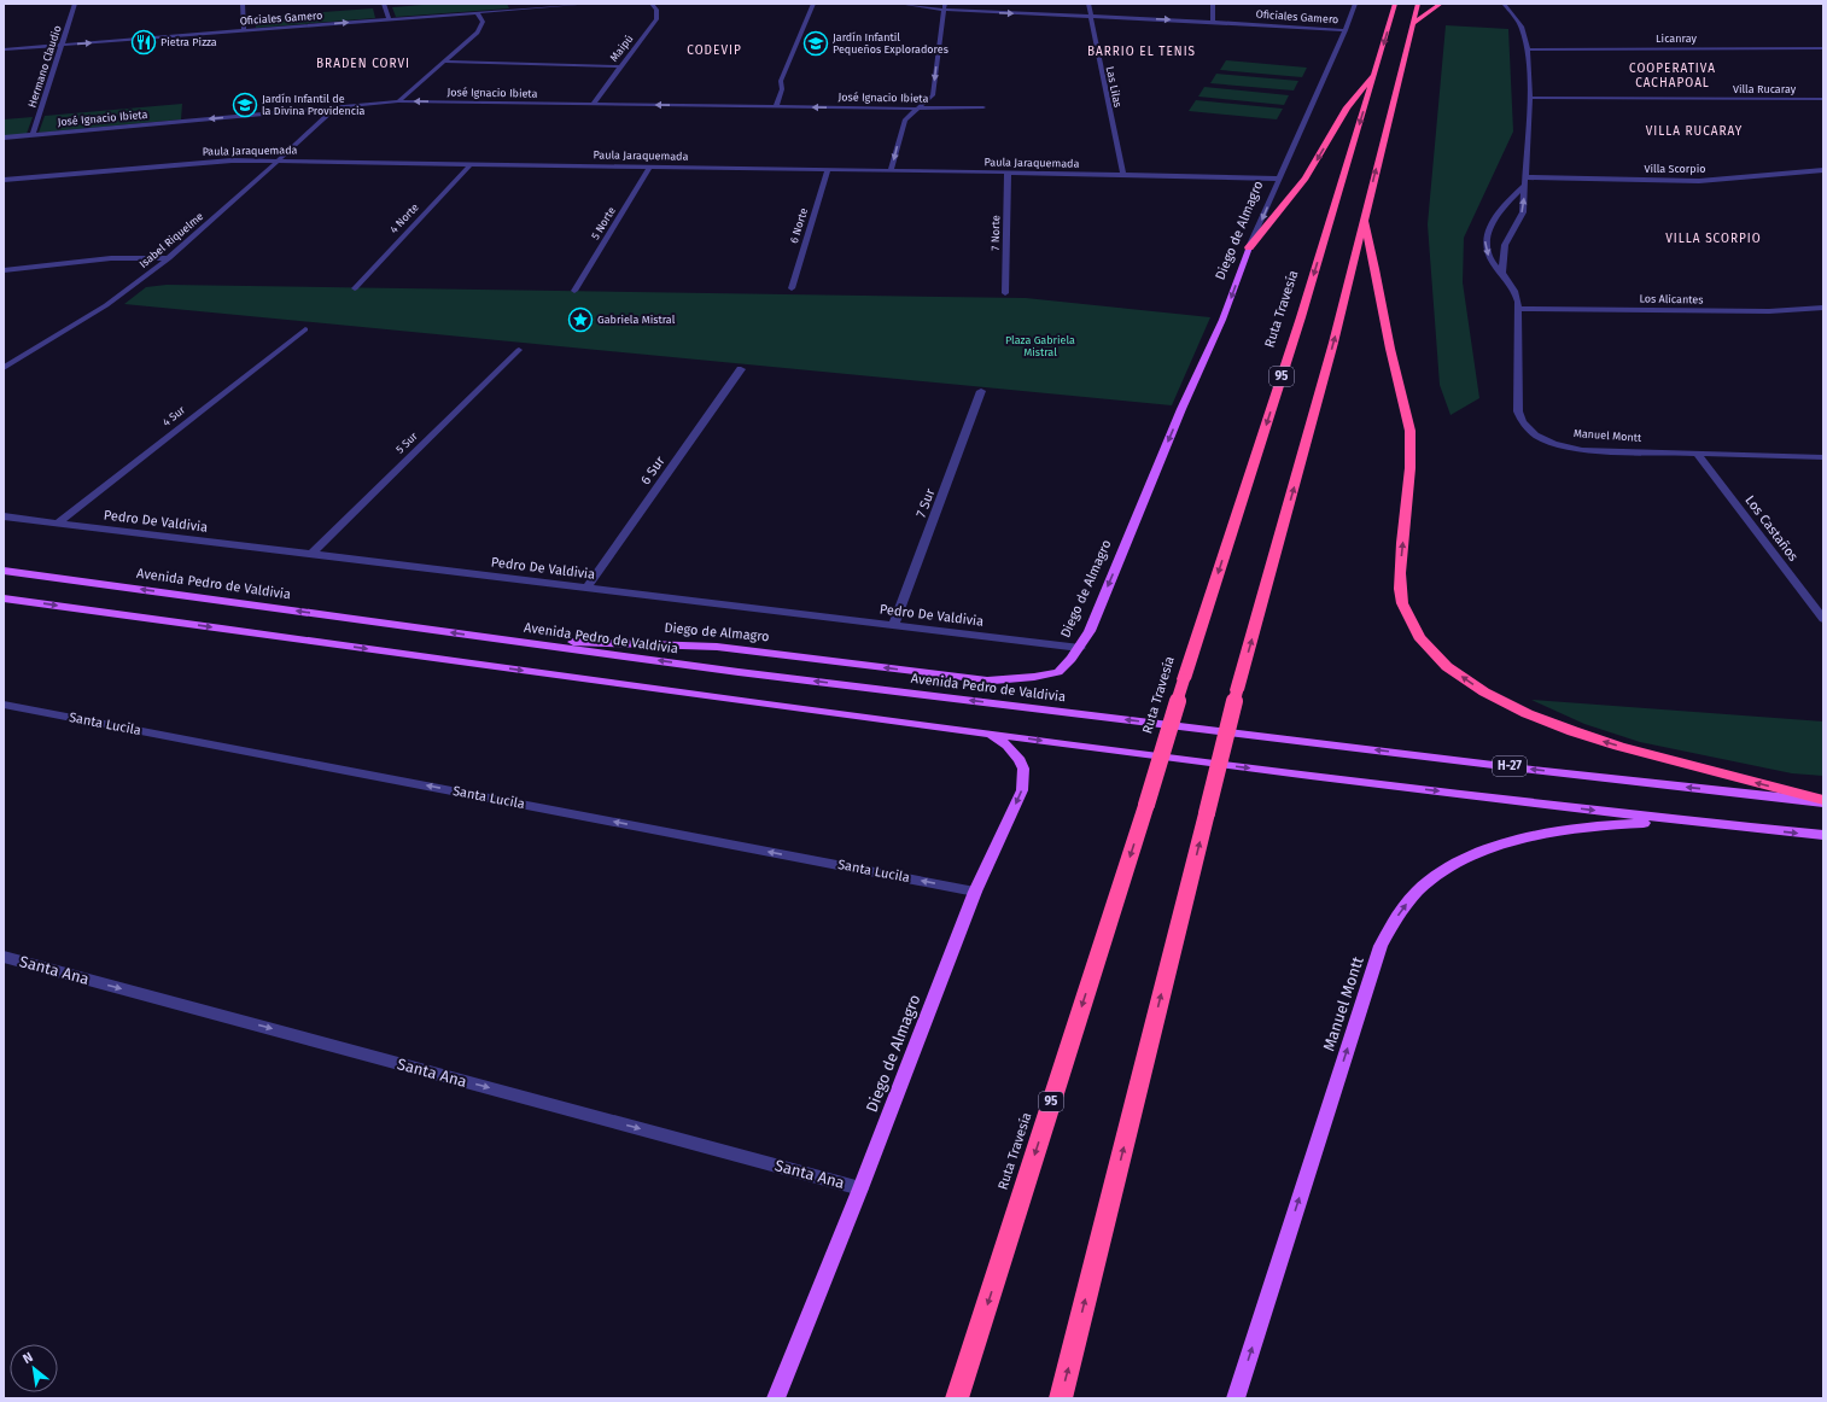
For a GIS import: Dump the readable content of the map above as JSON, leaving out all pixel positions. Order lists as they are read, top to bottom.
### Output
{
  "streets": {
    "highway": ["Ruta Travesía", "95"],
    "main road": [
      "Diego de Almagro",
      "Manuel Montt",
      "Avenida Pedro de Valdivia",
      "H-27"
    ],
    "street": [
      "Oficiales Gamero",
      "Licanray",
      "Maipú",
      "Hermano Claudio",
      "Las Lilas",
      "Villa Rucaray",
      "José Ignacio Ibieta",
      "Paula Jaraquemada",
      "Villa Scorpio",
      "4 Norte",
      "5 Norte",
      "6 Norte",
      "7 Norte",
      "Isabel Riquelme",
      "Los Alicantes",
      "4 Sur",
      "5 Sur",
      "6 Sur",
      "7 Sur",
      "Pedro De Valdivia",
      "Los Castaños",
      "Santa Lucila",
      "Santa Ana"
    ]
  },
  "crossings": [
    ["Oficiales Gamero", "Hermano Claudio"],
    ["Oficiales Gamero", "Las Lilas"],
    ["Oficiales Gamero", "Diego de Almagro"],
    ["Licanray", "Manuel Montt"],
    ["Maipú", "José Ignacio Ibieta"],
    ["Hermano Claudio", "José Ignacio Ibieta"],
    ["Las Lilas", "Paula Jaraquemada"],
    ["Villa Rucaray", "Manuel Montt"],
    ["José Ignacio Ibieta", "Isabel Riquelme"],
    ["Paula Jaraquemada", "4 Norte"],
    ["Paula Jaraquemada", "5 Norte"],
    ["Paula Jaraquemada", "6 Norte"],
    ["Paula Jaraquemada", "Diego de Almagro"],
    ["Paula Jaraquemada", "7 Norte"],
    ["Paula Jaraquemada", "Isabel Riquelme"],
    ["Villa Scorpio", "Manuel Montt"],
    ["Diego de Almagro", "Pedro De Valdivia"],
    ["Diego de Almagro", "Avenida Pedro de Valdivia"],
    ["Diego de Almagro", "Santa Lucila"],
    ["Diego de Almagro", "Santa Ana"],
    ["Los Alicantes", "Manuel Montt"],
    ["4 Sur", "Pedro De Valdivia"],
    ["Manuel Montt", "Los Castaños"],
    ["5 Sur", "Pedro De Valdivia"],
    ["6 Sur", "Pedro De Valdivia"],
    ["7 Sur", "Pedro De Valdivia"]
  ],
  "one_way": [
    "Oficiales Gamero",
    "José Ignacio Ibieta",
    "Santa Lucila",
    "Santa Ana"
  ],
  "districts": [
    "CODEVIP",
    "BARRIO EL TENIS",
    "BRADEN CORVI",
    "COOPERATIVA CACHAPOAL",
    "VILLA RUCARAY",
    "VILLA SCORPIO"
  ],
  "parks": ["Plaza Gabriela Mistral"],
  "places": {
    "restaurant": ["Pietra Pizza"],
    "school or university": ["Jardín Infantil Pequeños Exploradores", "Jardín Infantil de la Divina Providencia"],
    "place": ["Gabriela Mistral"]
  },
  "north": "top left"
}
